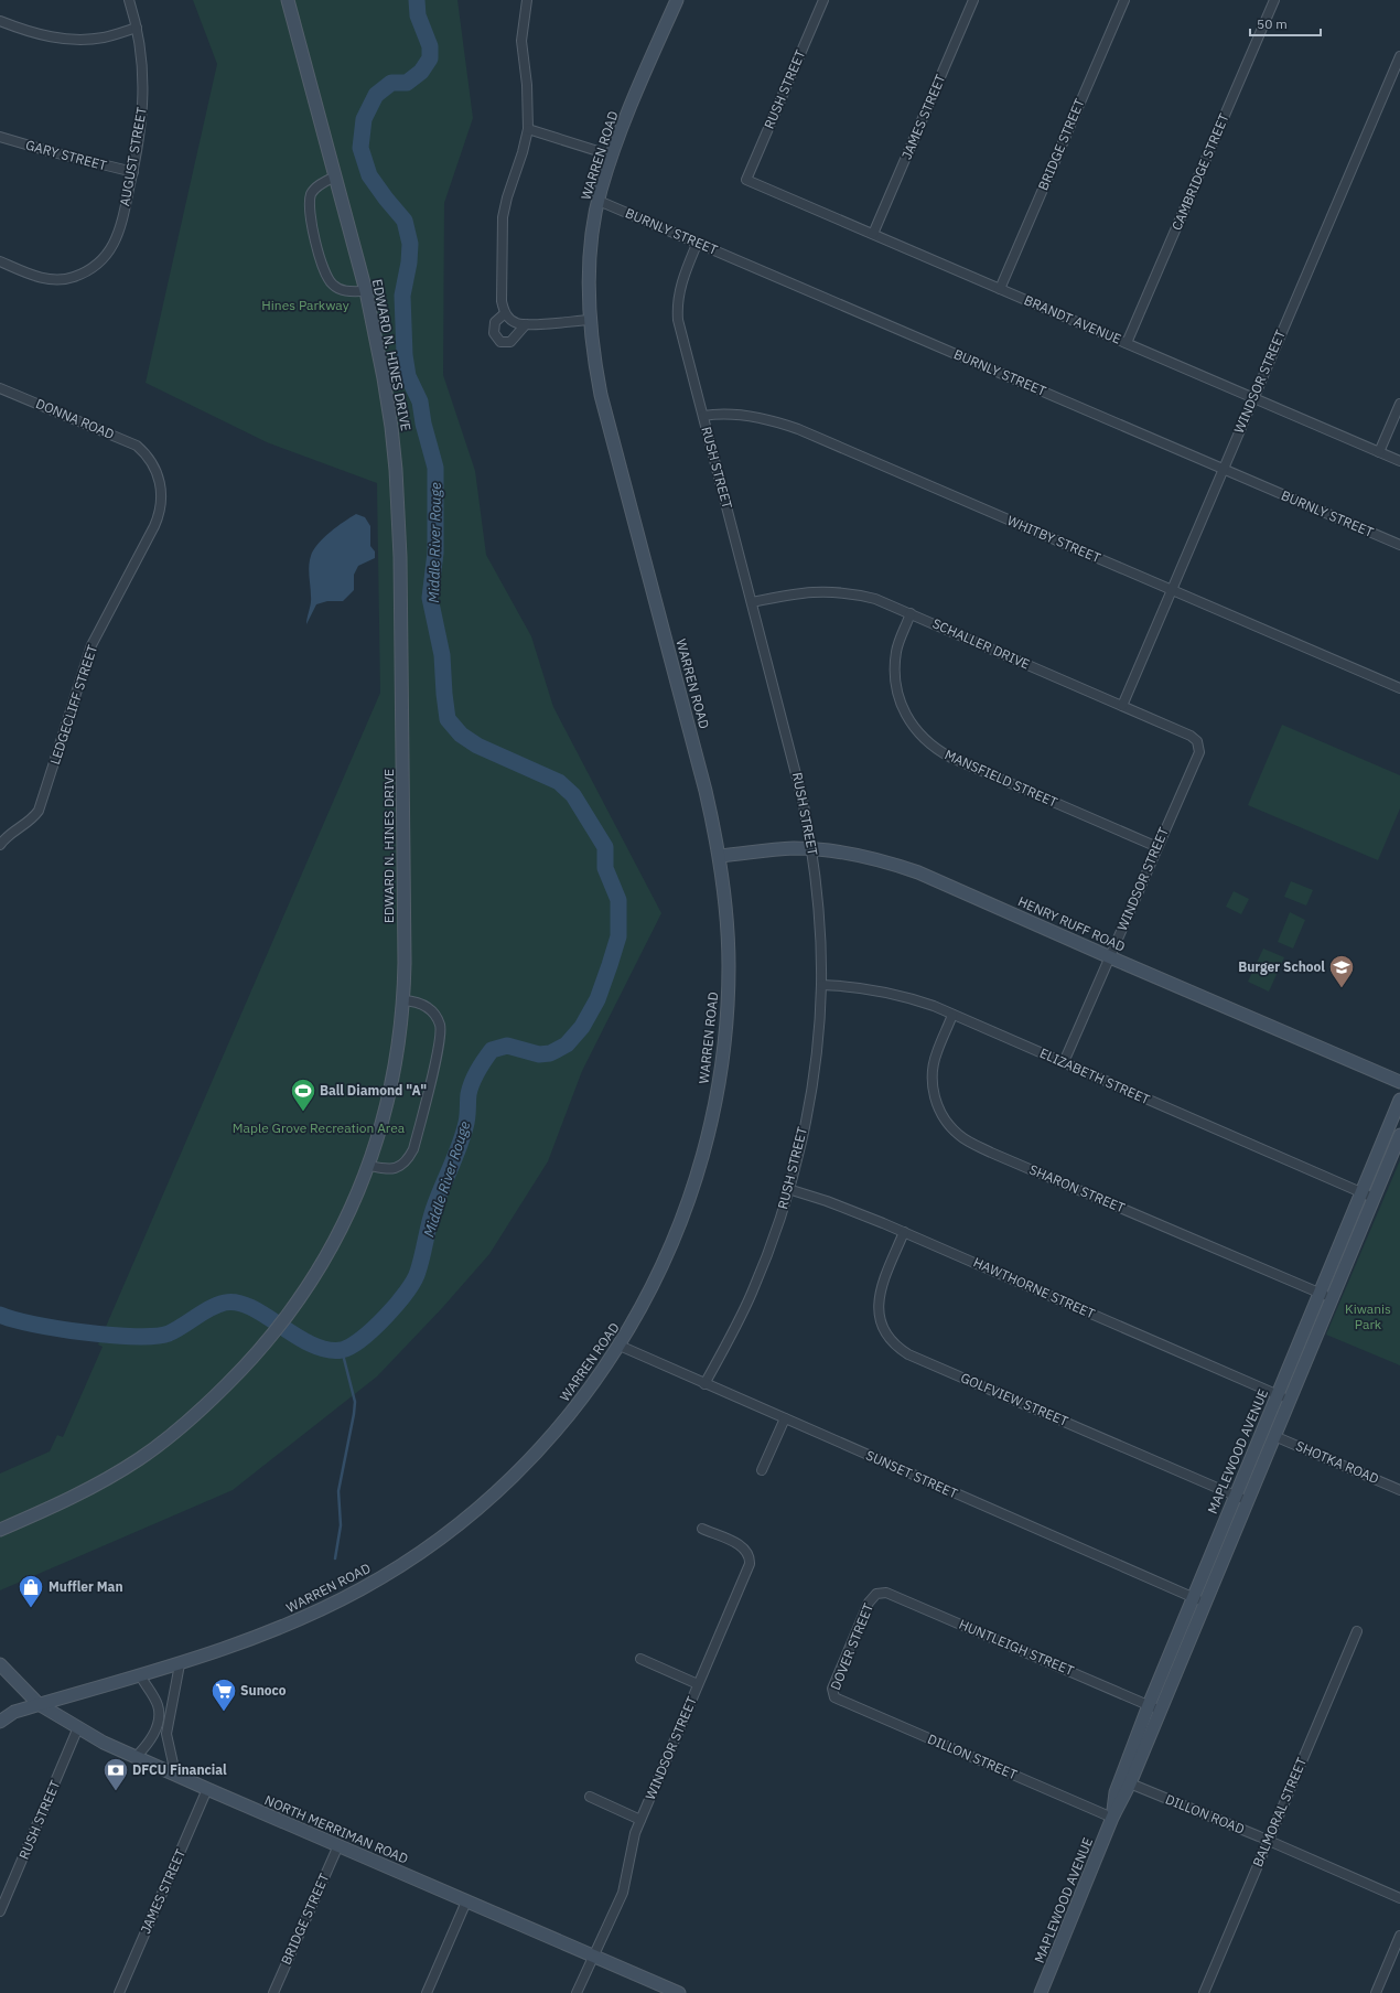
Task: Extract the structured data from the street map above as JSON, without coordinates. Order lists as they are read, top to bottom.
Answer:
{
  "streets": {
    "street": [
      "RUSH STREET",
      "JAMES STREET",
      "BRIDGE STREET",
      "GARY STREET",
      "WARREN ROAD",
      "AUGUST STREET",
      "CAMBRIDGE STREET",
      "BURNLY STREET",
      "BRANDT AVENUE",
      "EDWARD N. HINES DRIVE",
      "WINDSOR STREET",
      "DONNA ROAD",
      "WHITBY STREET",
      "SCHALLER DRIVE",
      "LEDGECLIFF STREET",
      "MANSFIELD STREET",
      "HENRY RUFF ROAD",
      "ELIZABETH STREET",
      "SHARON STREET",
      "HAWTHORNE STREET",
      "GOLFVIEW STREET",
      "MAPLEWOOD AVENUE",
      "SHOTKA ROAD",
      "SUNSET STREET",
      "DOVER STREET",
      "HUNTLEIGH STREET",
      "DILLON STREET",
      "BALMORAL STREET",
      "DILLON ROAD",
      "NORTH MERRIMAN ROAD"
    ]
  },
  "crossings": [
    ["RUSH STREET", "BURNLY STREET"],
    ["RUSH STREET", "BRANDT AVENUE"],
    ["RUSH STREET", "WHITBY STREET"],
    ["RUSH STREET", "SCHALLER DRIVE"],
    ["RUSH STREET", "HENRY RUFF ROAD"],
    ["RUSH STREET", "ELIZABETH STREET"],
    ["RUSH STREET", "HAWTHORNE STREET"],
    ["RUSH STREET", "SUNSET STREET"],
    ["RUSH STREET", "NORTH MERRIMAN ROAD"],
    ["JAMES STREET", "BRANDT AVENUE"],
    ["JAMES STREET", "NORTH MERRIMAN ROAD"],
    ["BRIDGE STREET", "BRANDT AVENUE"],
    ["BRIDGE STREET", "NORTH MERRIMAN ROAD"],
    ["GARY STREET", "AUGUST STREET"],
    ["WARREN ROAD", "BURNLY STREET"],
    ["WARREN ROAD", "HENRY RUFF ROAD"],
    ["WARREN ROAD", "SUNSET STREET"],
    ["WARREN ROAD", "NORTH MERRIMAN ROAD"],
    ["CAMBRIDGE STREET", "BRANDT AVENUE"],
    ["BURNLY STREET", "WINDSOR STREET"],
    ["BRANDT AVENUE", "WINDSOR STREET"],
    ["WINDSOR STREET", "WHITBY STREET"],
    ["WINDSOR STREET", "SCHALLER DRIVE"],
    ["WINDSOR STREET", "MANSFIELD STREET"],
    ["WINDSOR STREET", "HENRY RUFF ROAD"],
    ["WINDSOR STREET", "ELIZABETH STREET"],
    ["WINDSOR STREET", "NORTH MERRIMAN ROAD"],
    ["DONNA ROAD", "LEDGECLIFF STREET"],
    ["SCHALLER DRIVE", "MANSFIELD STREET"],
    ["ELIZABETH STREET", "SHARON STREET"],
    ["ELIZABETH STREET", "MAPLEWOOD AVENUE"],
    ["SHARON STREET", "MAPLEWOOD AVENUE"],
    ["HAWTHORNE STREET", "GOLFVIEW STREET"],
    ["HAWTHORNE STREET", "MAPLEWOOD AVENUE"],
    ["GOLFVIEW STREET", "MAPLEWOOD AVENUE"],
    ["MAPLEWOOD AVENUE", "SHOTKA ROAD"],
    ["MAPLEWOOD AVENUE", "SUNSET STREET"],
    ["MAPLEWOOD AVENUE", "HUNTLEIGH STREET"],
    ["MAPLEWOOD AVENUE", "DILLON STREET"],
    ["MAPLEWOOD AVENUE", "DILLON ROAD"],
    ["DOVER STREET", "HUNTLEIGH STREET"],
    ["DOVER STREET", "DILLON STREET"],
    ["BALMORAL STREET", "DILLON ROAD"]
  ],
  "water": ["Middle River Rouge"],
  "parks": ["Hines Parkway", "Maple Grove Recreation Area", "Kiwanis Park"],
  "places": {
    "school or university": ["Burger School"],
    "sports": ["Ball Diamond \"A\""],
    "shop": ["Muffler Man"],
    "supermarket": ["Sunoco"],
    "bank": ["DFCU Financial"]
  },
  "scale_bar": "50 m"
}
